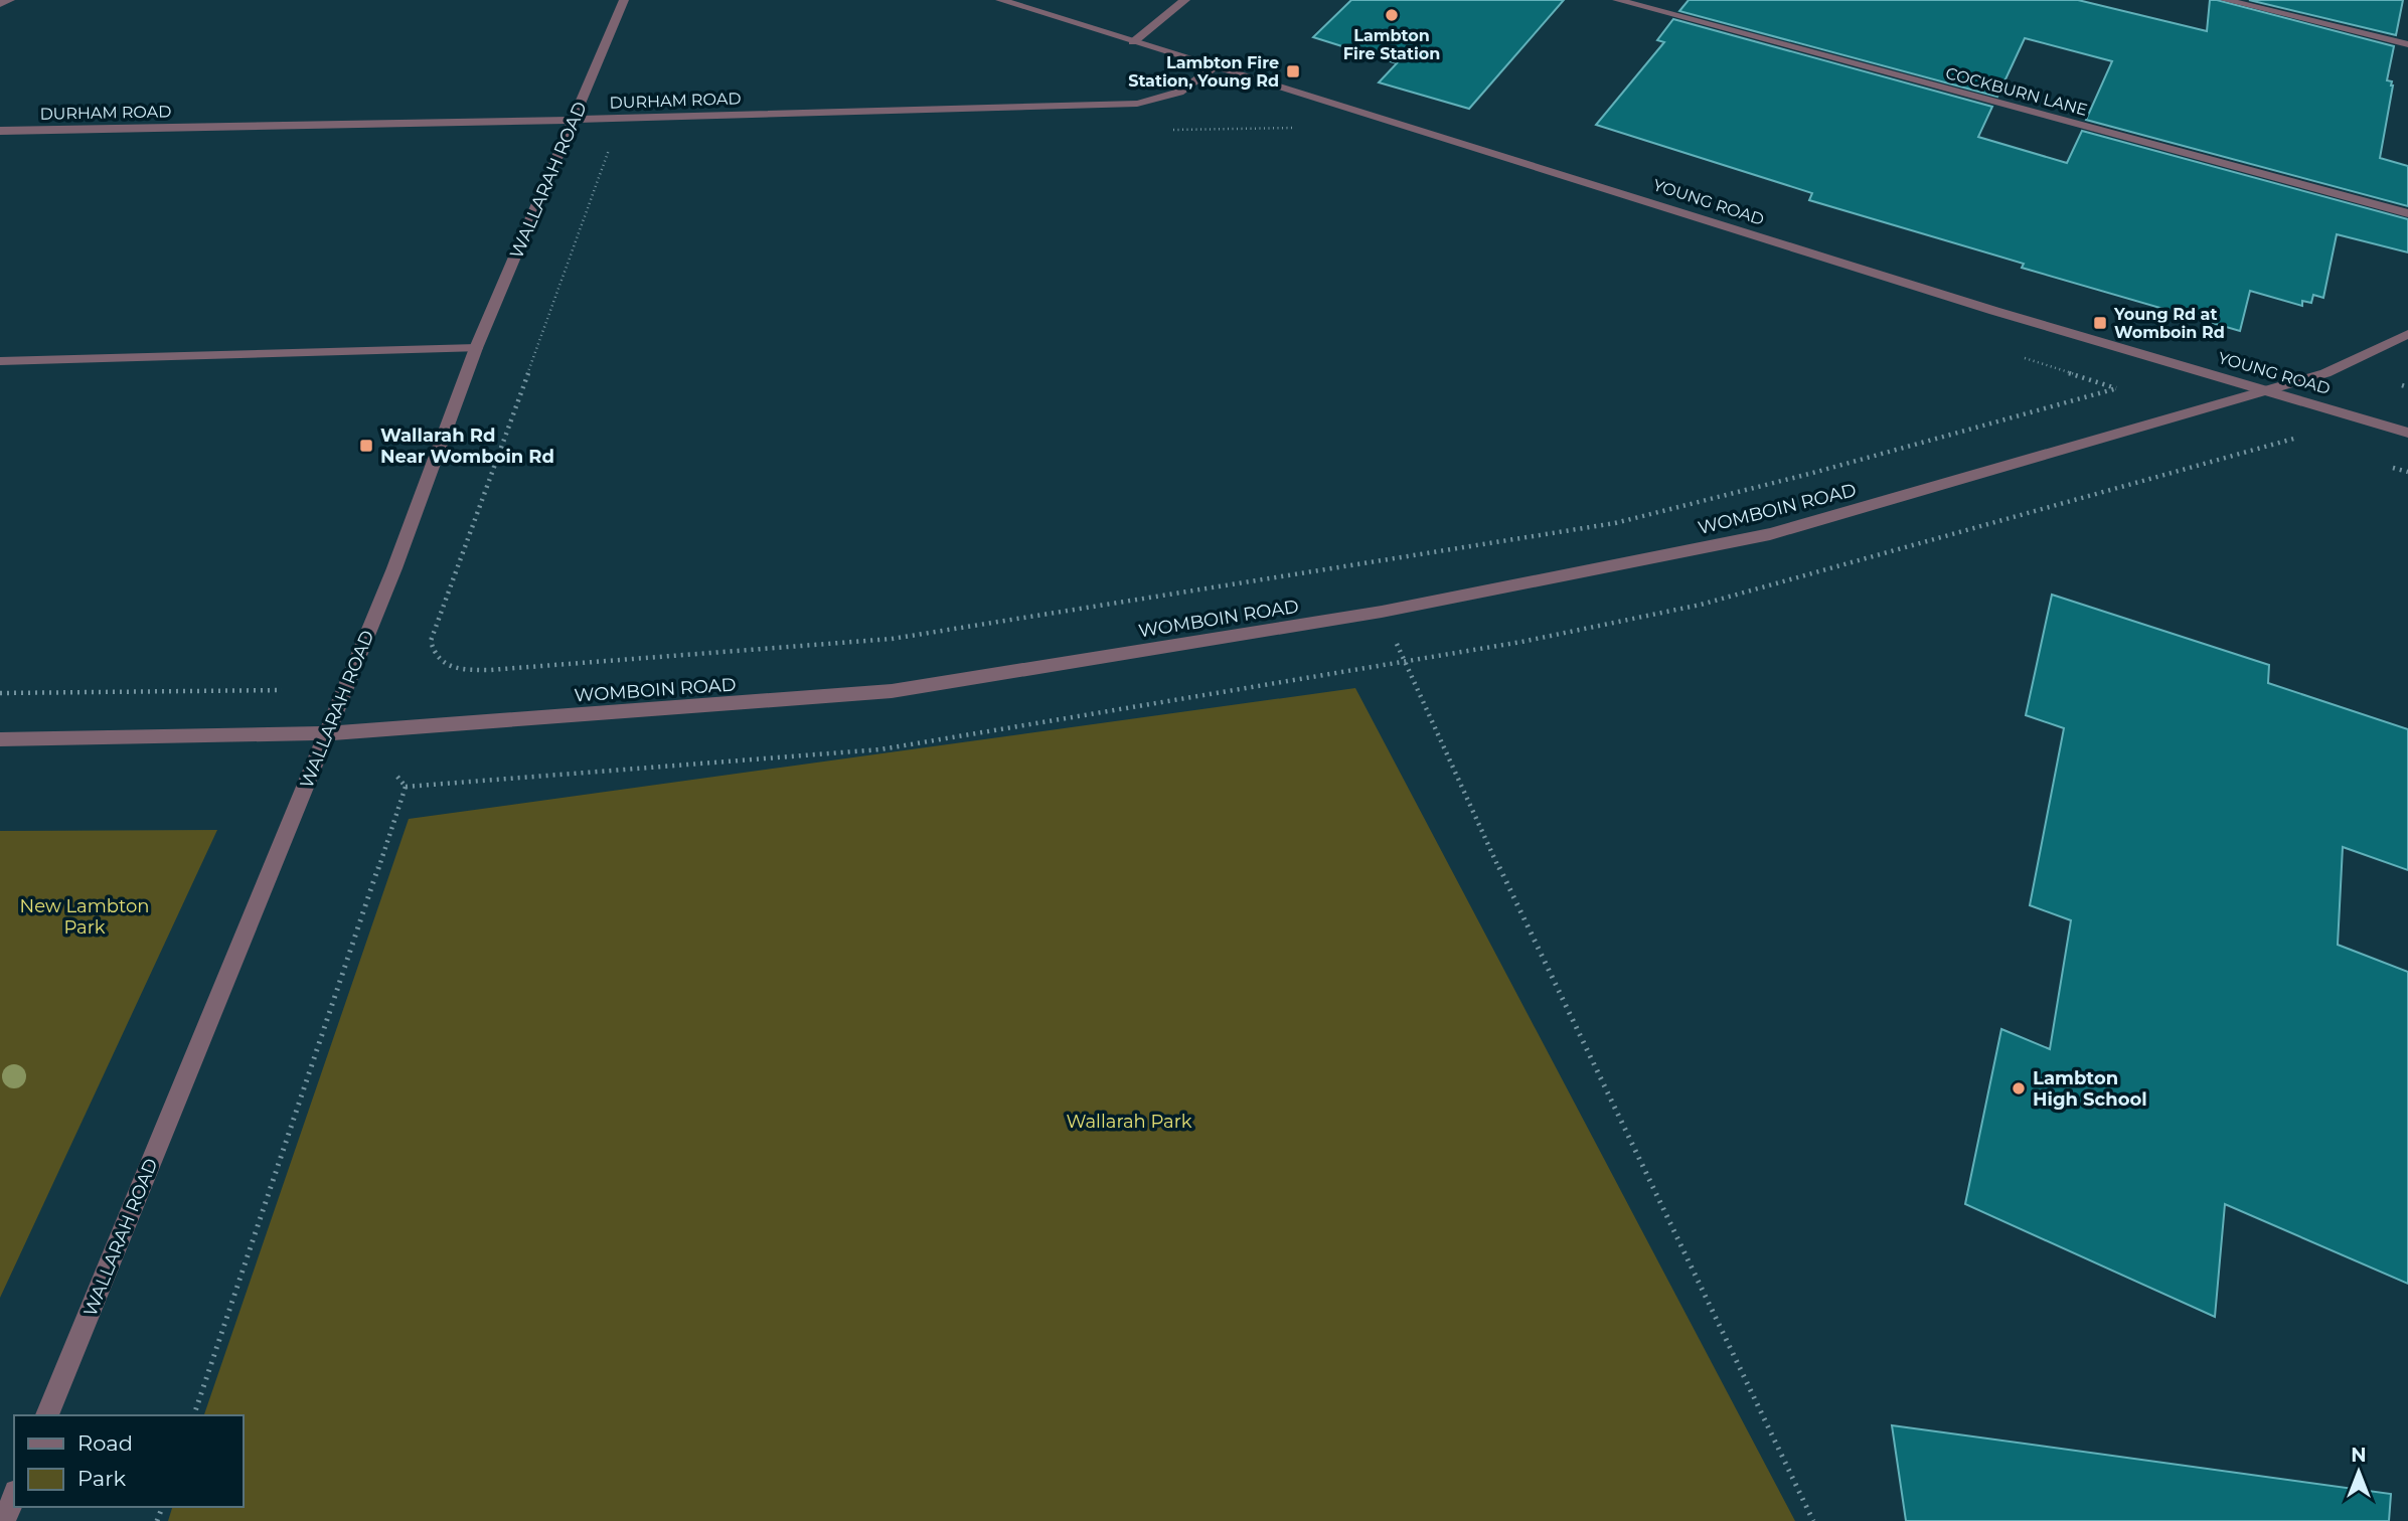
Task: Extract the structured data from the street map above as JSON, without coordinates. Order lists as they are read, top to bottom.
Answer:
{
  "streets": {
    "street": [
      "COCKBURN LANE",
      "DURHAM ROAD",
      "WALLARAH ROAD",
      "YOUNG ROAD",
      "WOMBOIN ROAD"
    ]
  },
  "crossings": [
    ["DURHAM ROAD", "WALLARAH ROAD"],
    ["DURHAM ROAD", "YOUNG ROAD"],
    ["WALLARAH ROAD", "WOMBOIN ROAD"],
    ["YOUNG ROAD", "WOMBOIN ROAD"]
  ],
  "parks": ["New Lambton Park", "Wallarah Park"],
  "places": {
    "other": ["Lambton Fire Station", "Lambton High School"],
    "transit": ["Lambton Fire Station, Young Rd", "Young Rd at Womboin Rd", "Wallarah Rd Near Womboin Rd"]
  },
  "legend": ["Road", "Park"],
  "north": "top"
}
